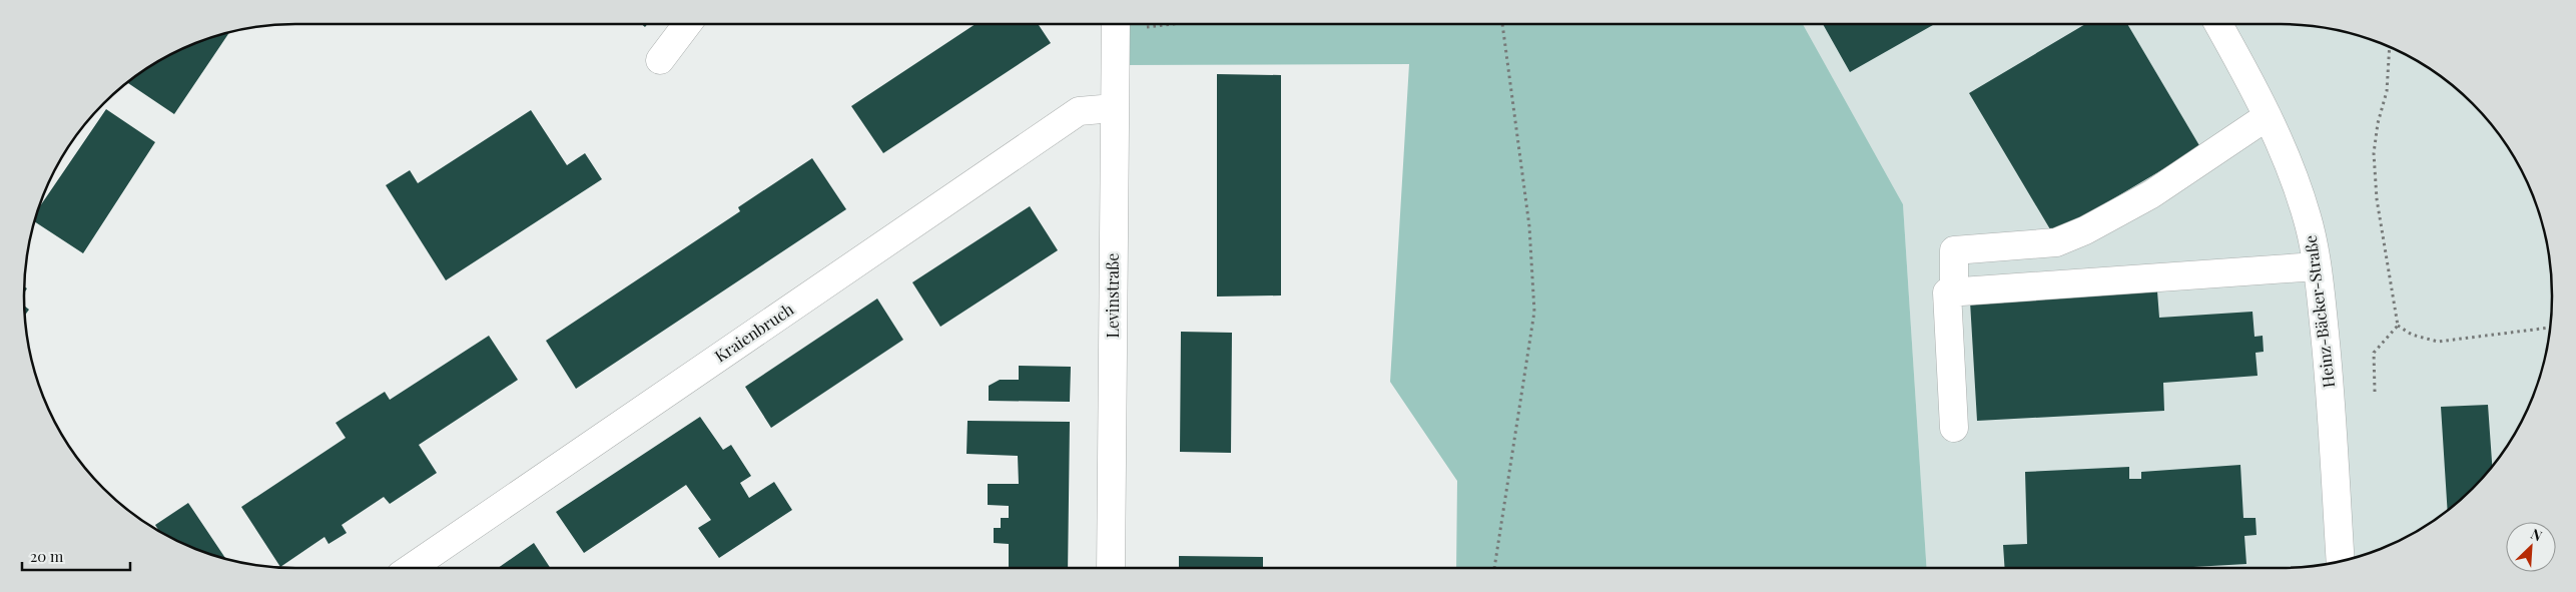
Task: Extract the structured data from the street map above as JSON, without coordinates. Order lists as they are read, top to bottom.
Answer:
{
  "streets": {
    "street": ["Levinstraße", "Heinz-Bäcker-Straße", "Kraienbruch"]
  },
  "crossings": [
    ["Levinstraße", "Kraienbruch"]
  ],
  "scale_bar": "20 m",
  "north": "top right"
}
